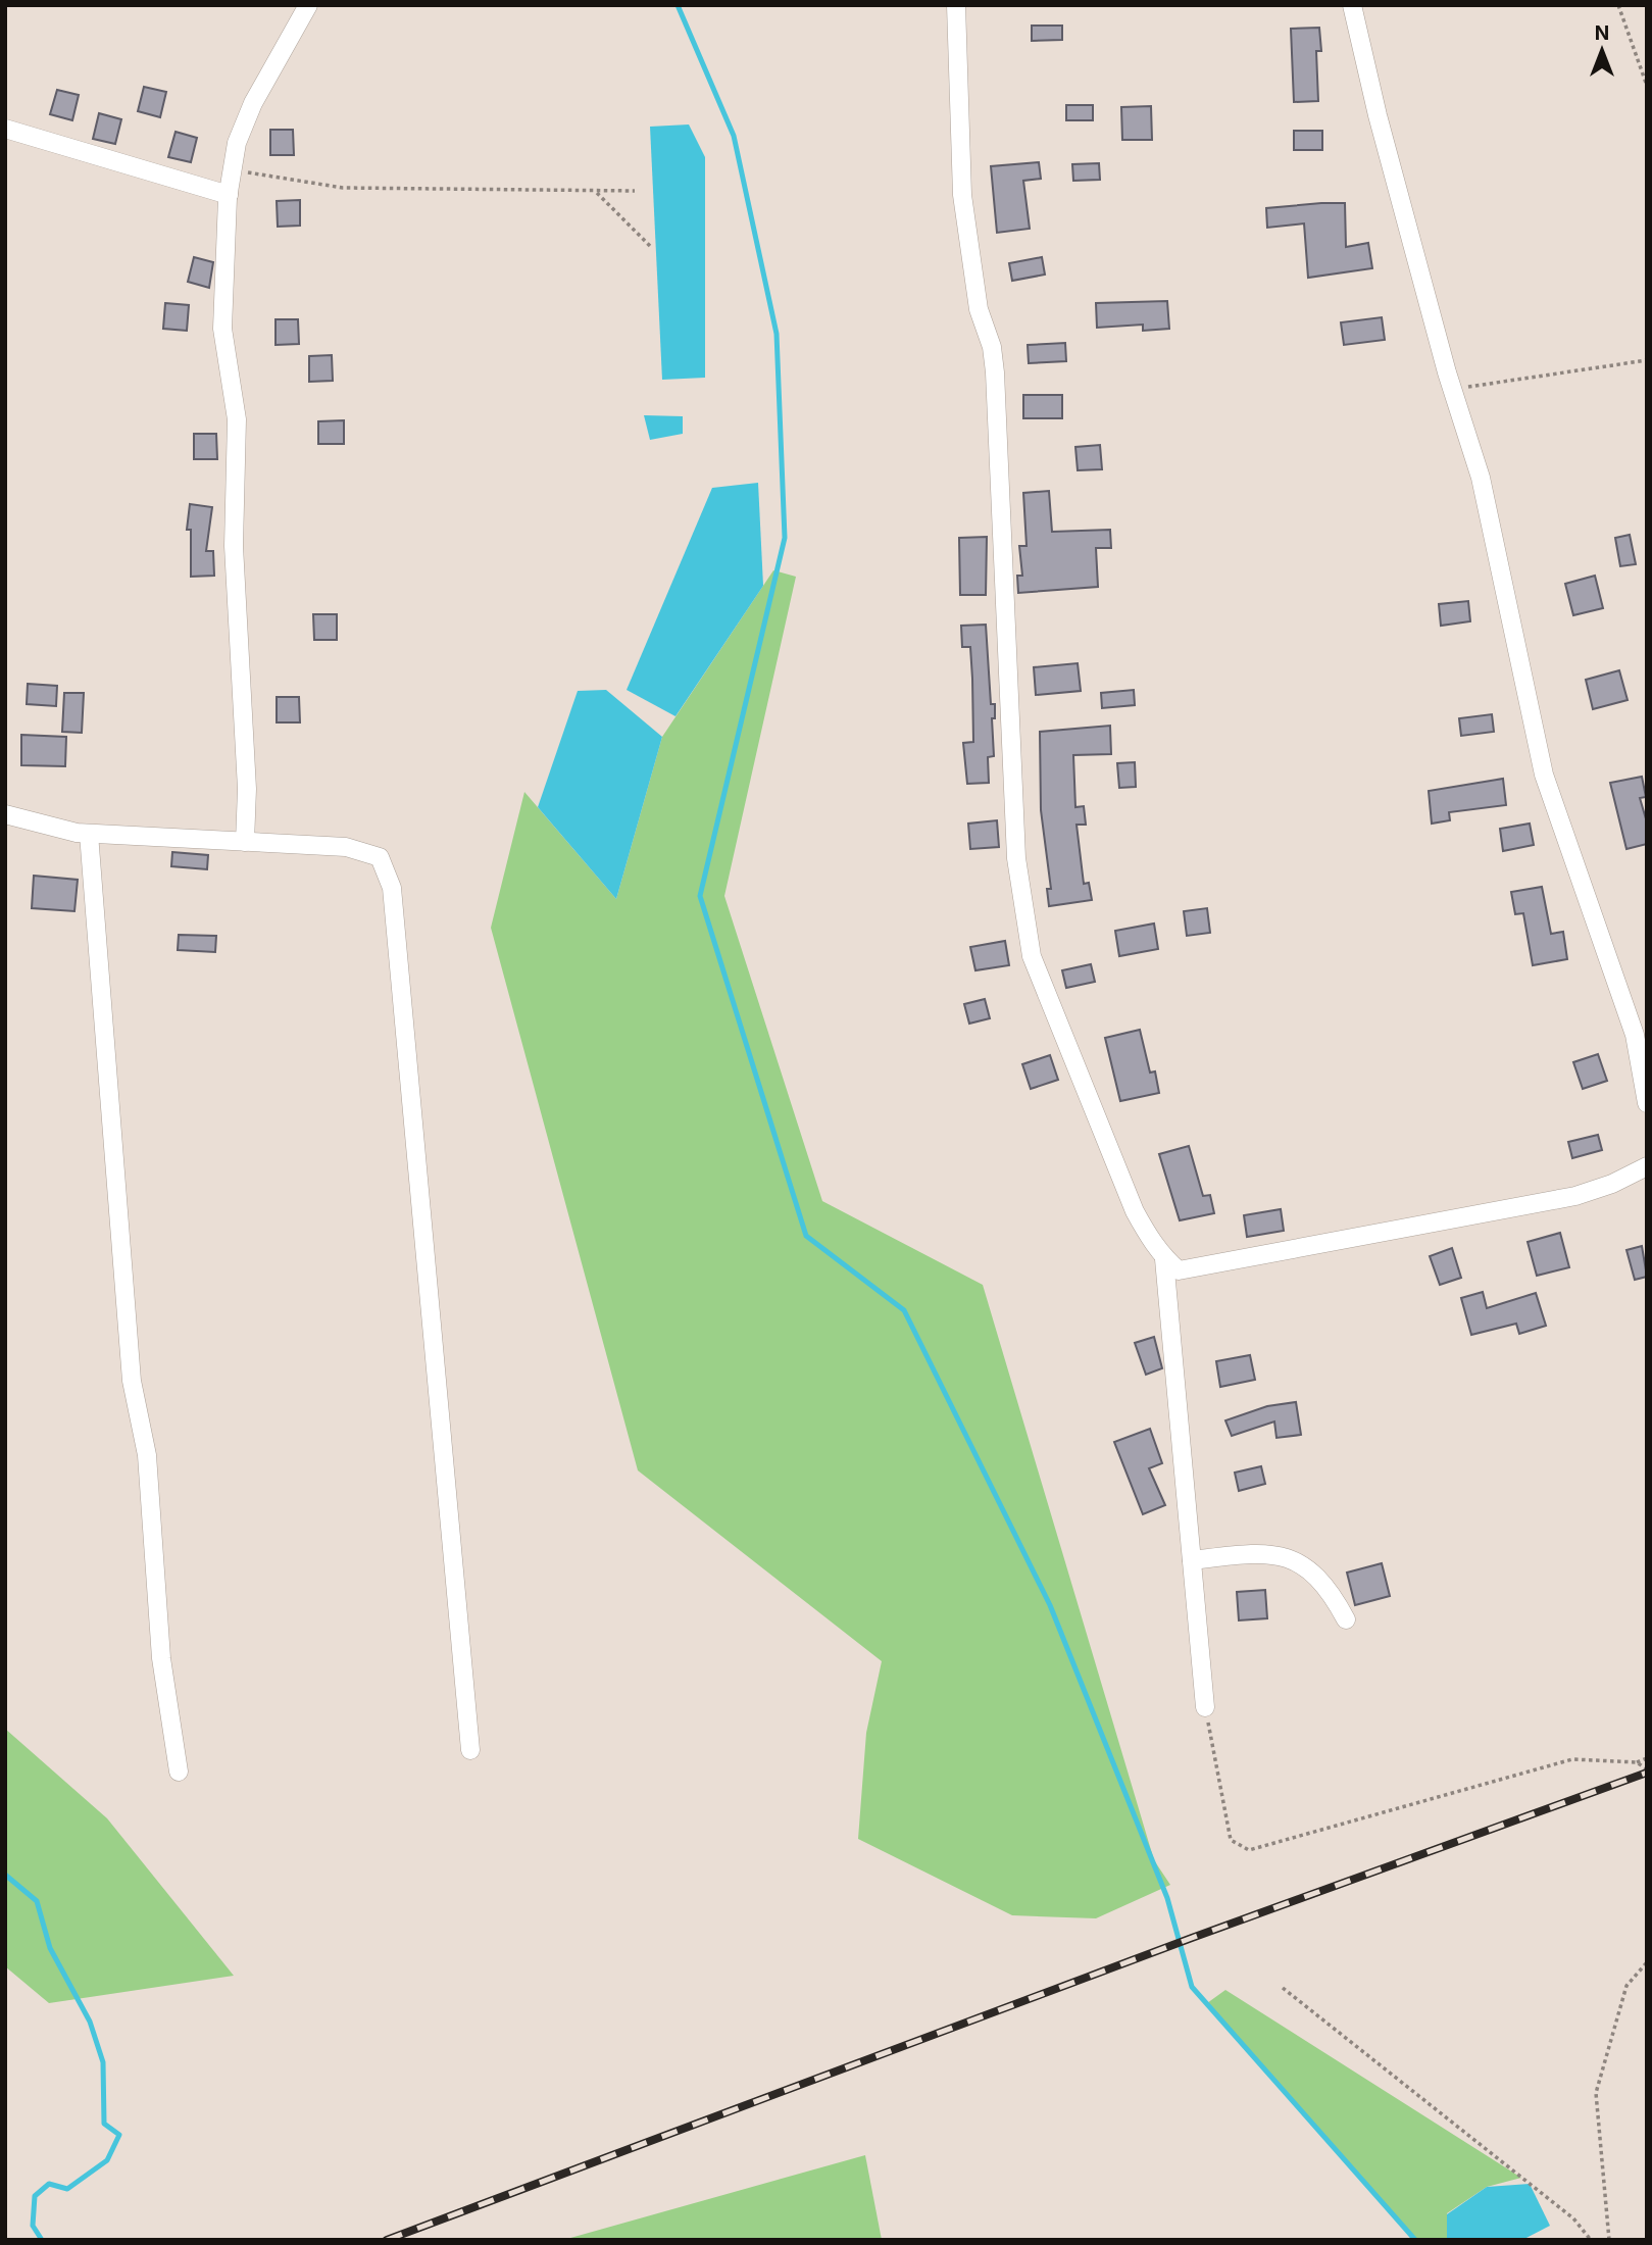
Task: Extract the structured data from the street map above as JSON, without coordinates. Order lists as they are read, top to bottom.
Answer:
{
  "north": "top"
}
